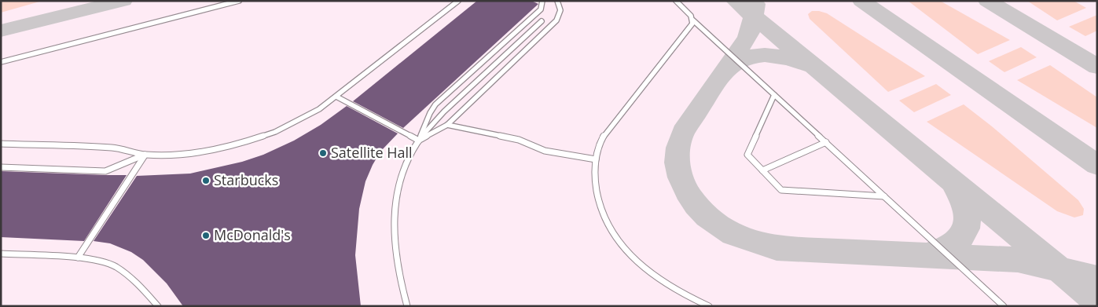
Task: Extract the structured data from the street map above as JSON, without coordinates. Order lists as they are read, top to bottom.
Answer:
{
  "places": ["Satellite Hall", "Starbucks", "McDonald's"]
}
